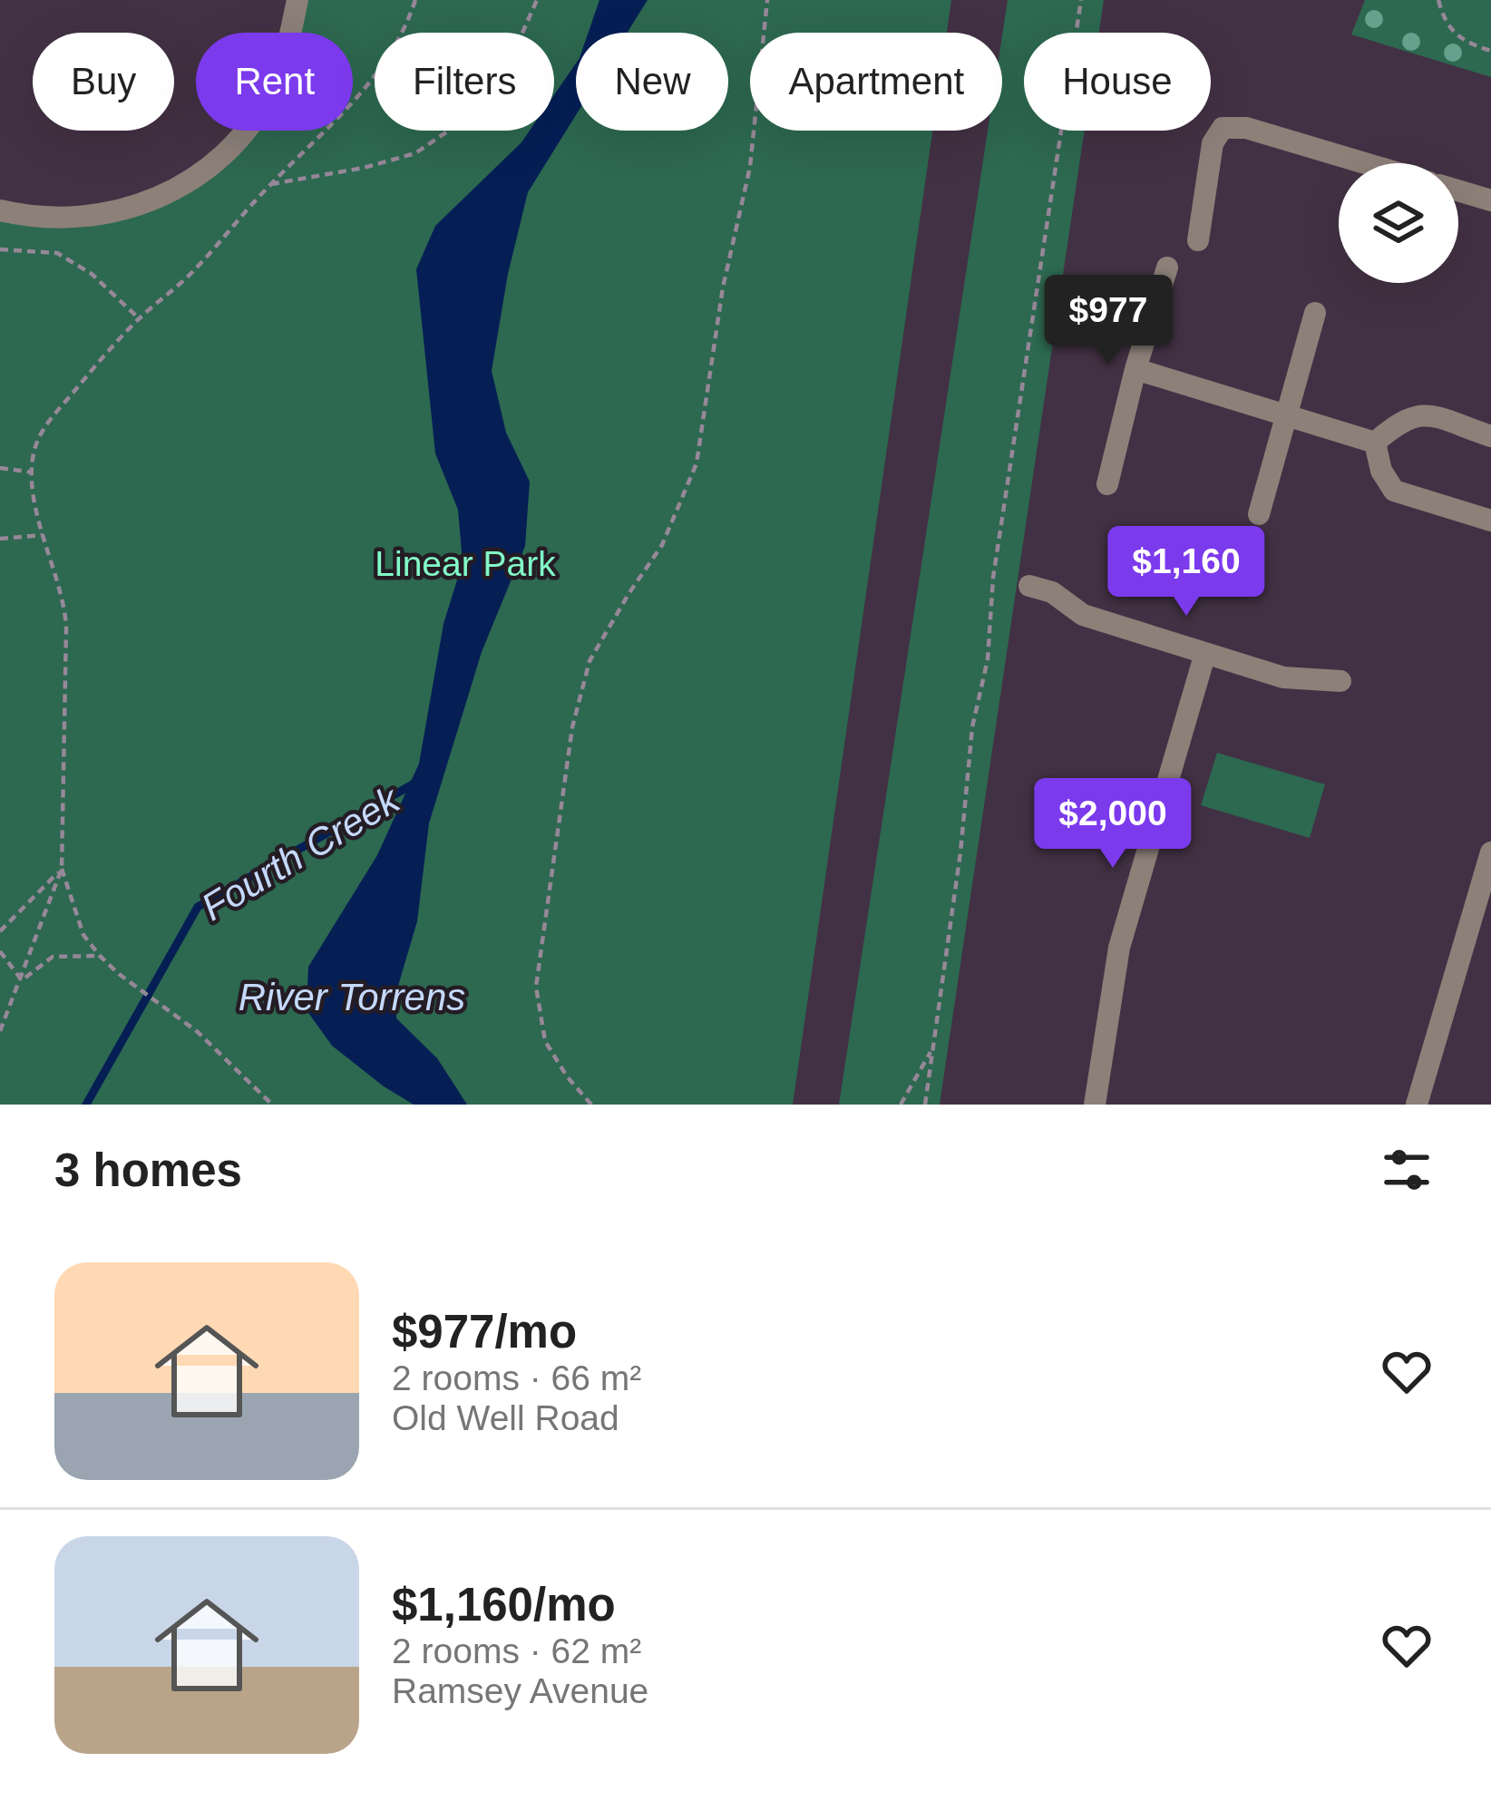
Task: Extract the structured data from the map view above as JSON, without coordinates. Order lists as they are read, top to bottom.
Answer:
{
  "water": ["Fourth Creek", "River Torrens"],
  "parks": ["Linear Park"],
  "page": {
    "chip": [
      "Buy",
      "Rent",
      "Filters",
      "New",
      "Apartment",
      "House"
    ],
    "price": ["$977", "$1,160", "$2,000"],
    "heading": "3 homes",
    "list": [
      {
        "name": "$977/mo",
        "note": "2 rooms · 66 m² · Old Well Road"
      },
      {
        "name": "$1,160/mo",
        "note": "2 rooms · 62 m² · Ramsey Avenue"
      }
    ]
  }
}
